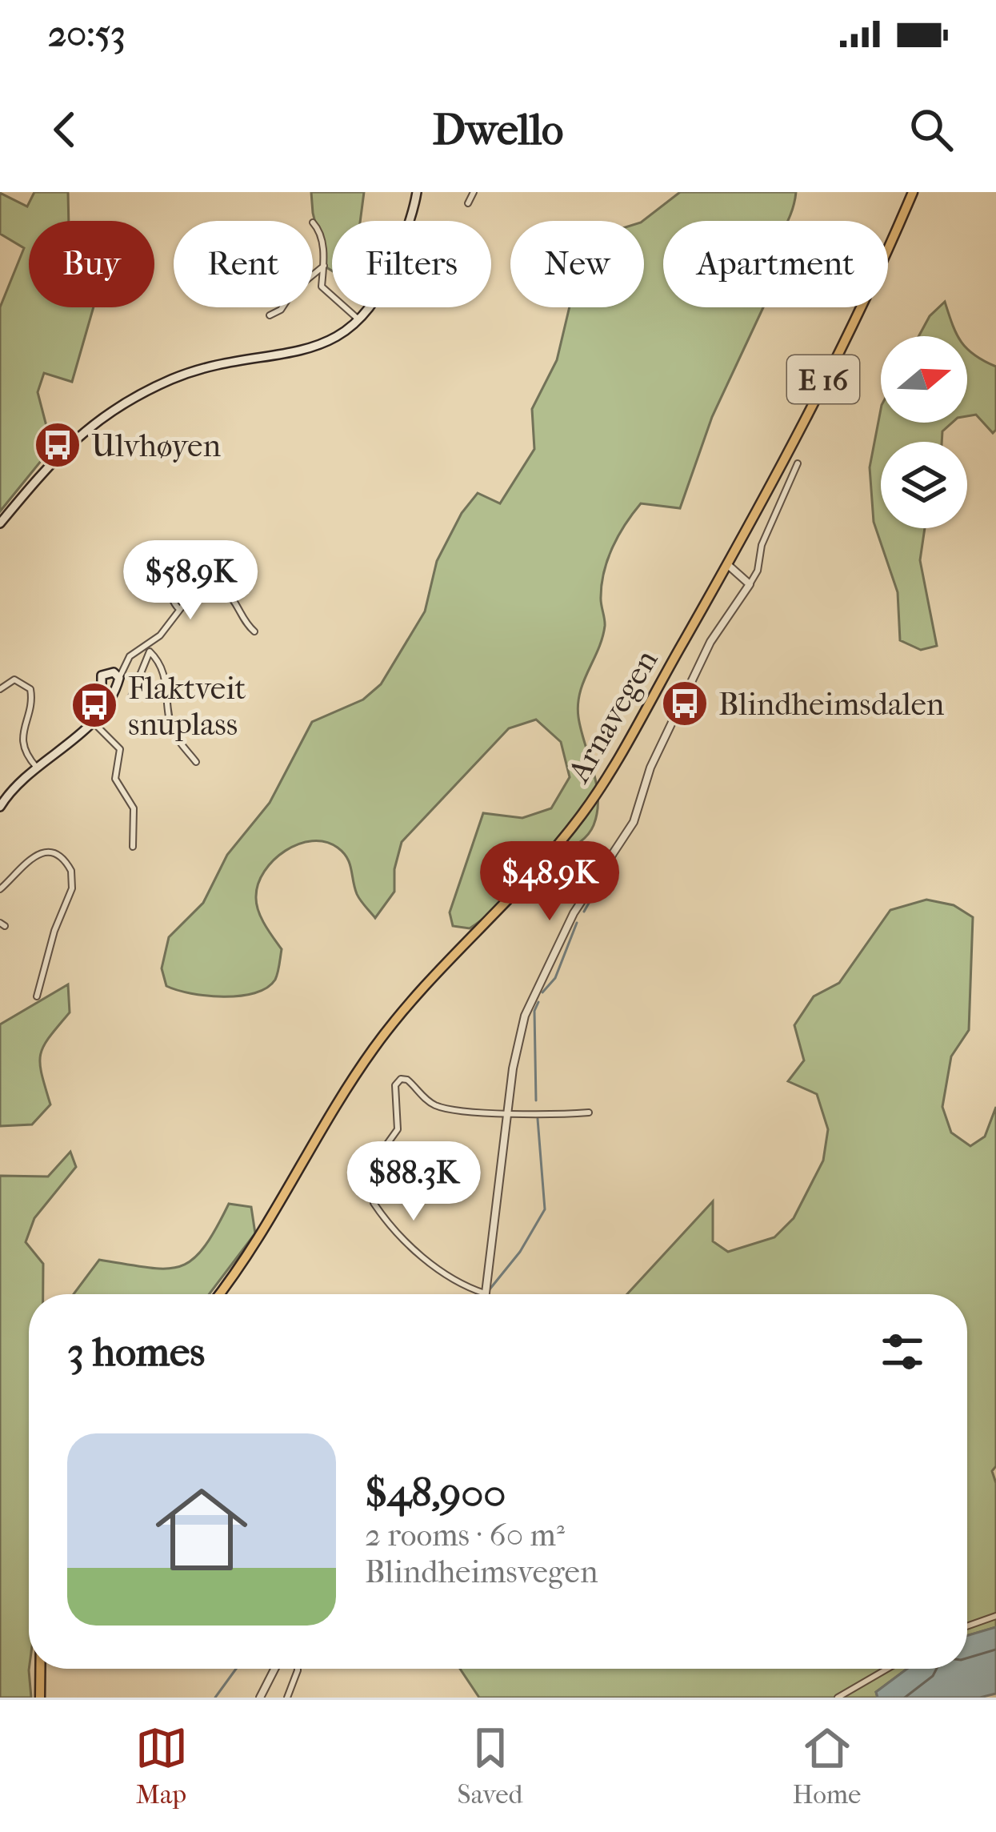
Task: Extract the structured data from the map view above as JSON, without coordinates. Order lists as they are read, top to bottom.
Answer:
{
  "streets": {
    "highway": ["E 16", "Arnavegen"]
  },
  "places": {
    "bus stop": ["Ulvhøyen", "Blindheimsdalen", "Flaktveit snuplass"]
  },
  "north": "right",
  "page": {
    "status": "20:53",
    "header": "Dwello",
    "chip": [
      "Buy",
      "Rent",
      "Filters",
      "New",
      "Apartment"
    ],
    "price": ["$58.9K", "$48.9K", "$88.3K"],
    "heading": "3 homes",
    "list": [
      {
        "name": "$48,900",
        "note": "2 rooms · 60 m² · Blindheimsvegen"
      }
    ],
    "tabs": ["Map", "Saved", "Home"]
  }
}
